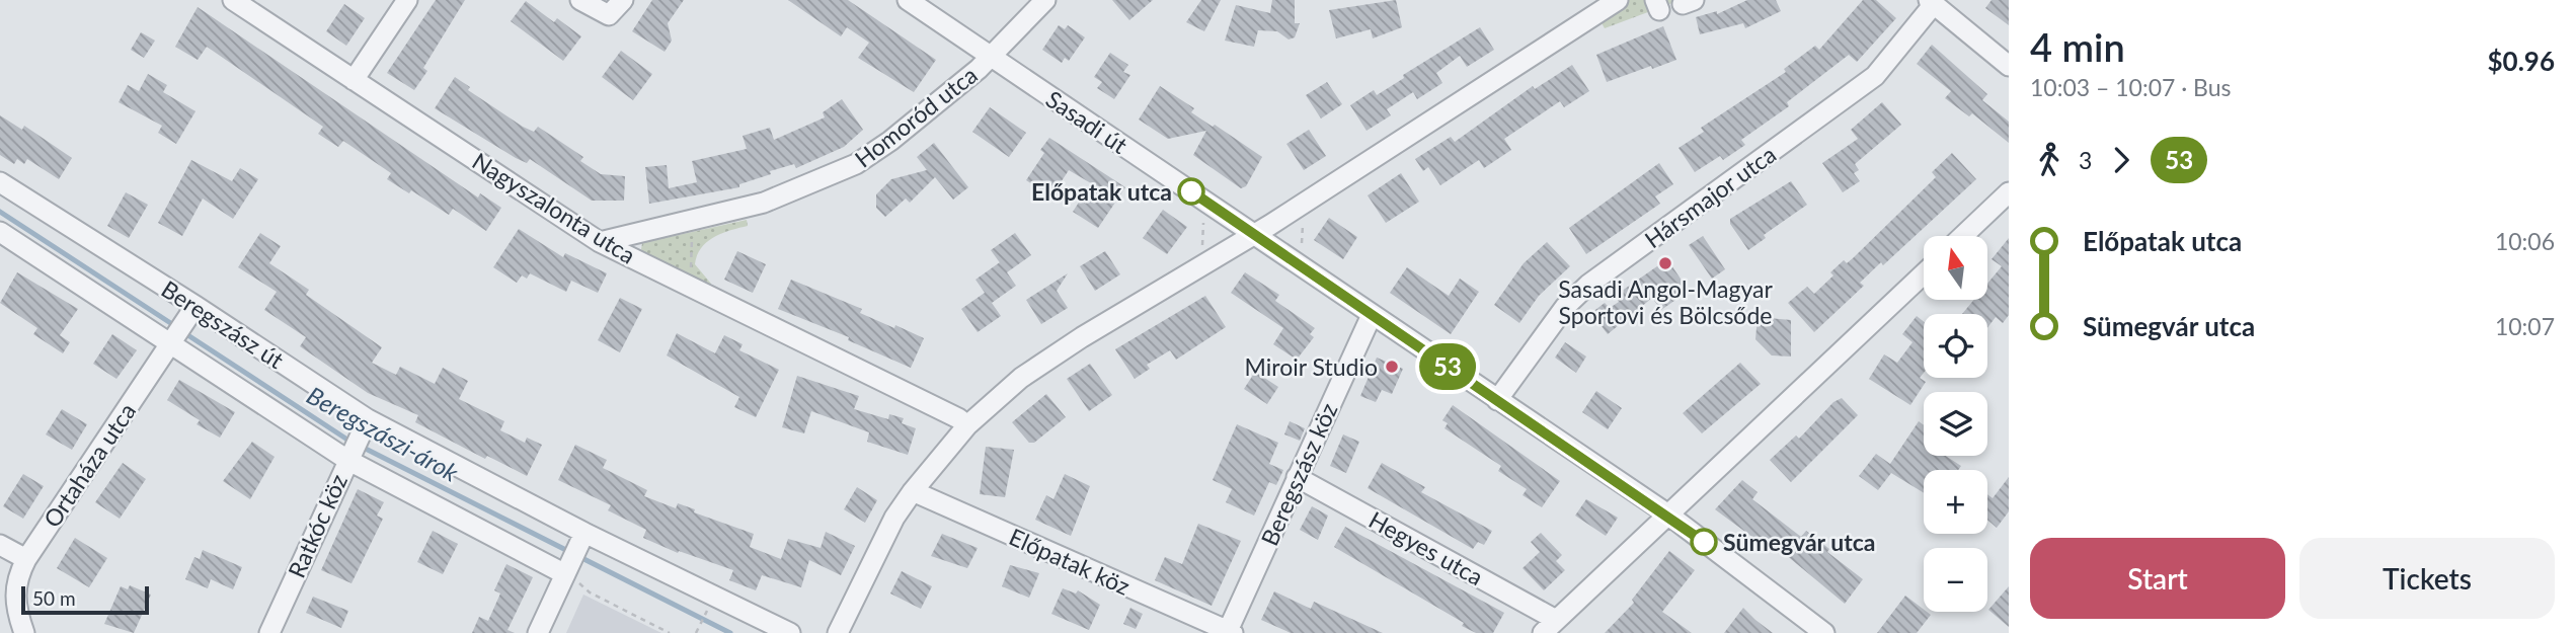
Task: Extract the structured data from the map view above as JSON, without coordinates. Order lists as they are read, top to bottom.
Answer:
{
  "streets": {
    "street": [
      "Homoród utca",
      "Sasadi út",
      "Hársmajor utca",
      "Nagyszalonta utca",
      "Beregszász út",
      "Ortaháza utca",
      "Beregszász köz",
      "Ratkóc köz",
      "Hegyes utca",
      "Előpatak köz"
    ]
  },
  "crossings": [
    ["Homoród utca", "Sasadi út"],
    ["Homoród utca", "Nagyszalonta utca"],
    ["Sasadi út", "Hársmajor utca"],
    ["Sasadi út", "Beregszász köz"],
    ["Beregszász út", "Ortaháza utca"],
    ["Beregszász út", "Ratkóc köz"],
    ["Beregszász köz", "Hegyes utca"],
    ["Beregszász köz", "Előpatak köz"]
  ],
  "water": ["Beregszászi-árok"],
  "places": [
    "Előpatak utca",
    "Sasadi Angol-Magyar Sportovi és Bölcsőde",
    "Miroir Studio",
    "Sümegvár utca"
  ],
  "lines": ["bus line 53"],
  "scale_bar": "50 m",
  "north": "top",
  "page": {
    "on_map": "53",
    "heading": ["4 min", "10:03 – 10:07 · Bus", "$0.96"],
    "legs": ["3", "53"],
    "list": [
      {
        "name": "Előpatak utca",
        "value": "10:06"
      },
      {
        "name": "Sümegvár utca",
        "value": "10:07"
      }
    ],
    "map_buttons": ["+", "−"],
    "buttons": ["Start", "Tickets"],
    "scale": "50 m"
  }
}
